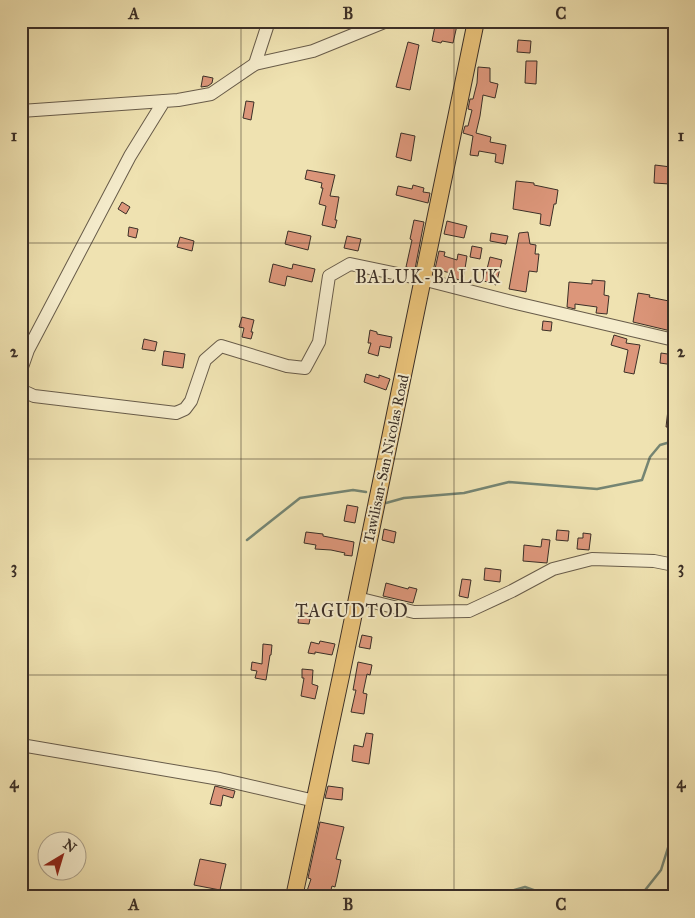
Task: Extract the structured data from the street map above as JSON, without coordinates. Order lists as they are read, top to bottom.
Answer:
{
  "streets": {
    "main road": ["Tawilisan-San Nicolas Road"]
  },
  "districts": ["BALUK-BALUK", "TAGUDTOD"],
  "north": "top right",
  "grid": {
    "columns": ["A", "B", "C"],
    "rows": [
      "1",
      "2",
      "3",
      "4"
    ]
  }
}
